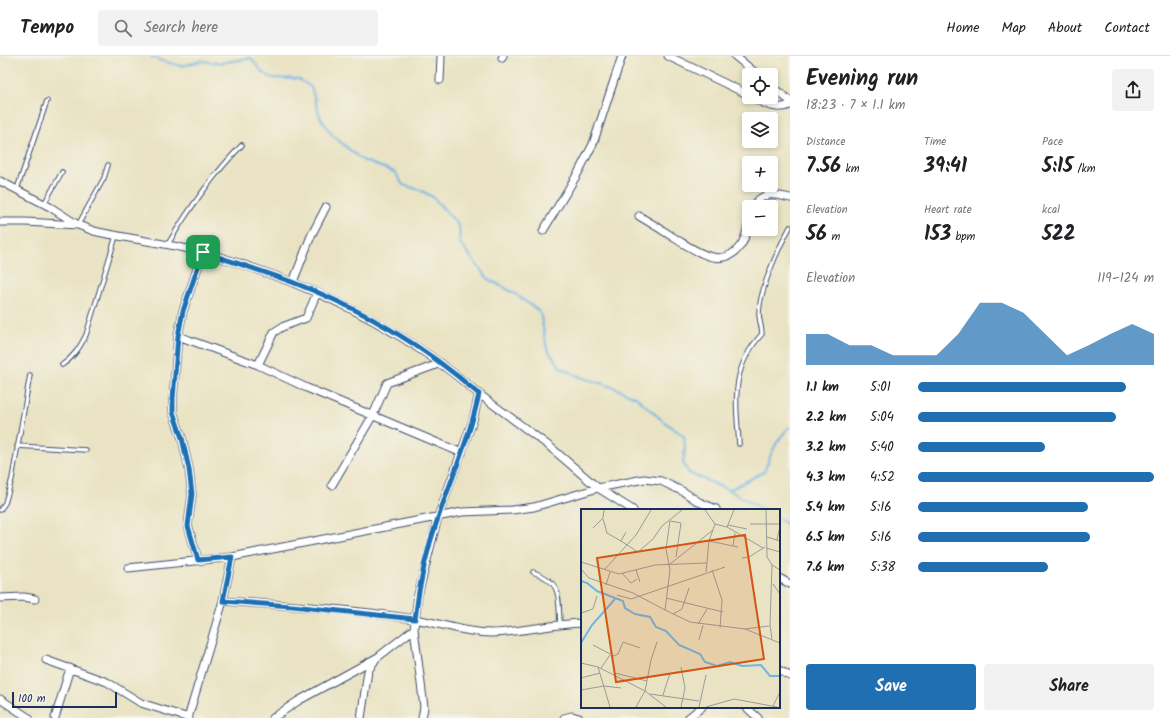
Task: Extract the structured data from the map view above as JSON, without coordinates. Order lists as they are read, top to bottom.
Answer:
{
  "scale_bar": "100 m",
  "page": {
    "header": "Tempo",
    "search": "Search here",
    "nav": [
      "Home",
      "Map",
      "About",
      "Contact"
    ],
    "heading": ["Evening run", "18:23 · 7 × 1.1 km"],
    "map_buttons": ["+", "−"],
    "stats": [
      ["Distance", "7.56 km"],
      ["Time", "39:41"],
      ["Pace", "5:15 /km"],
      ["Elevation", "56 m"],
      ["Heart rate", "153 bpm"],
      ["kcal", "522"]
    ],
    "chart": ["Elevation", "119–124 m"],
    "list": [
      {
        "name": "1.1 km",
        "note": "5:01"
      },
      {
        "name": "2.2 km",
        "note": "5:04"
      },
      {
        "name": "3.2 km",
        "note": "5:40"
      },
      {
        "name": "4.3 km",
        "note": "4:52"
      },
      {
        "name": "5.4 km",
        "note": "5:16"
      },
      {
        "name": "6.5 km",
        "note": "5:16"
      },
      {
        "name": "7.6 km",
        "note": "5:38"
      }
    ],
    "buttons": ["Save", "Share"],
    "scale": "100 m"
  }
}
